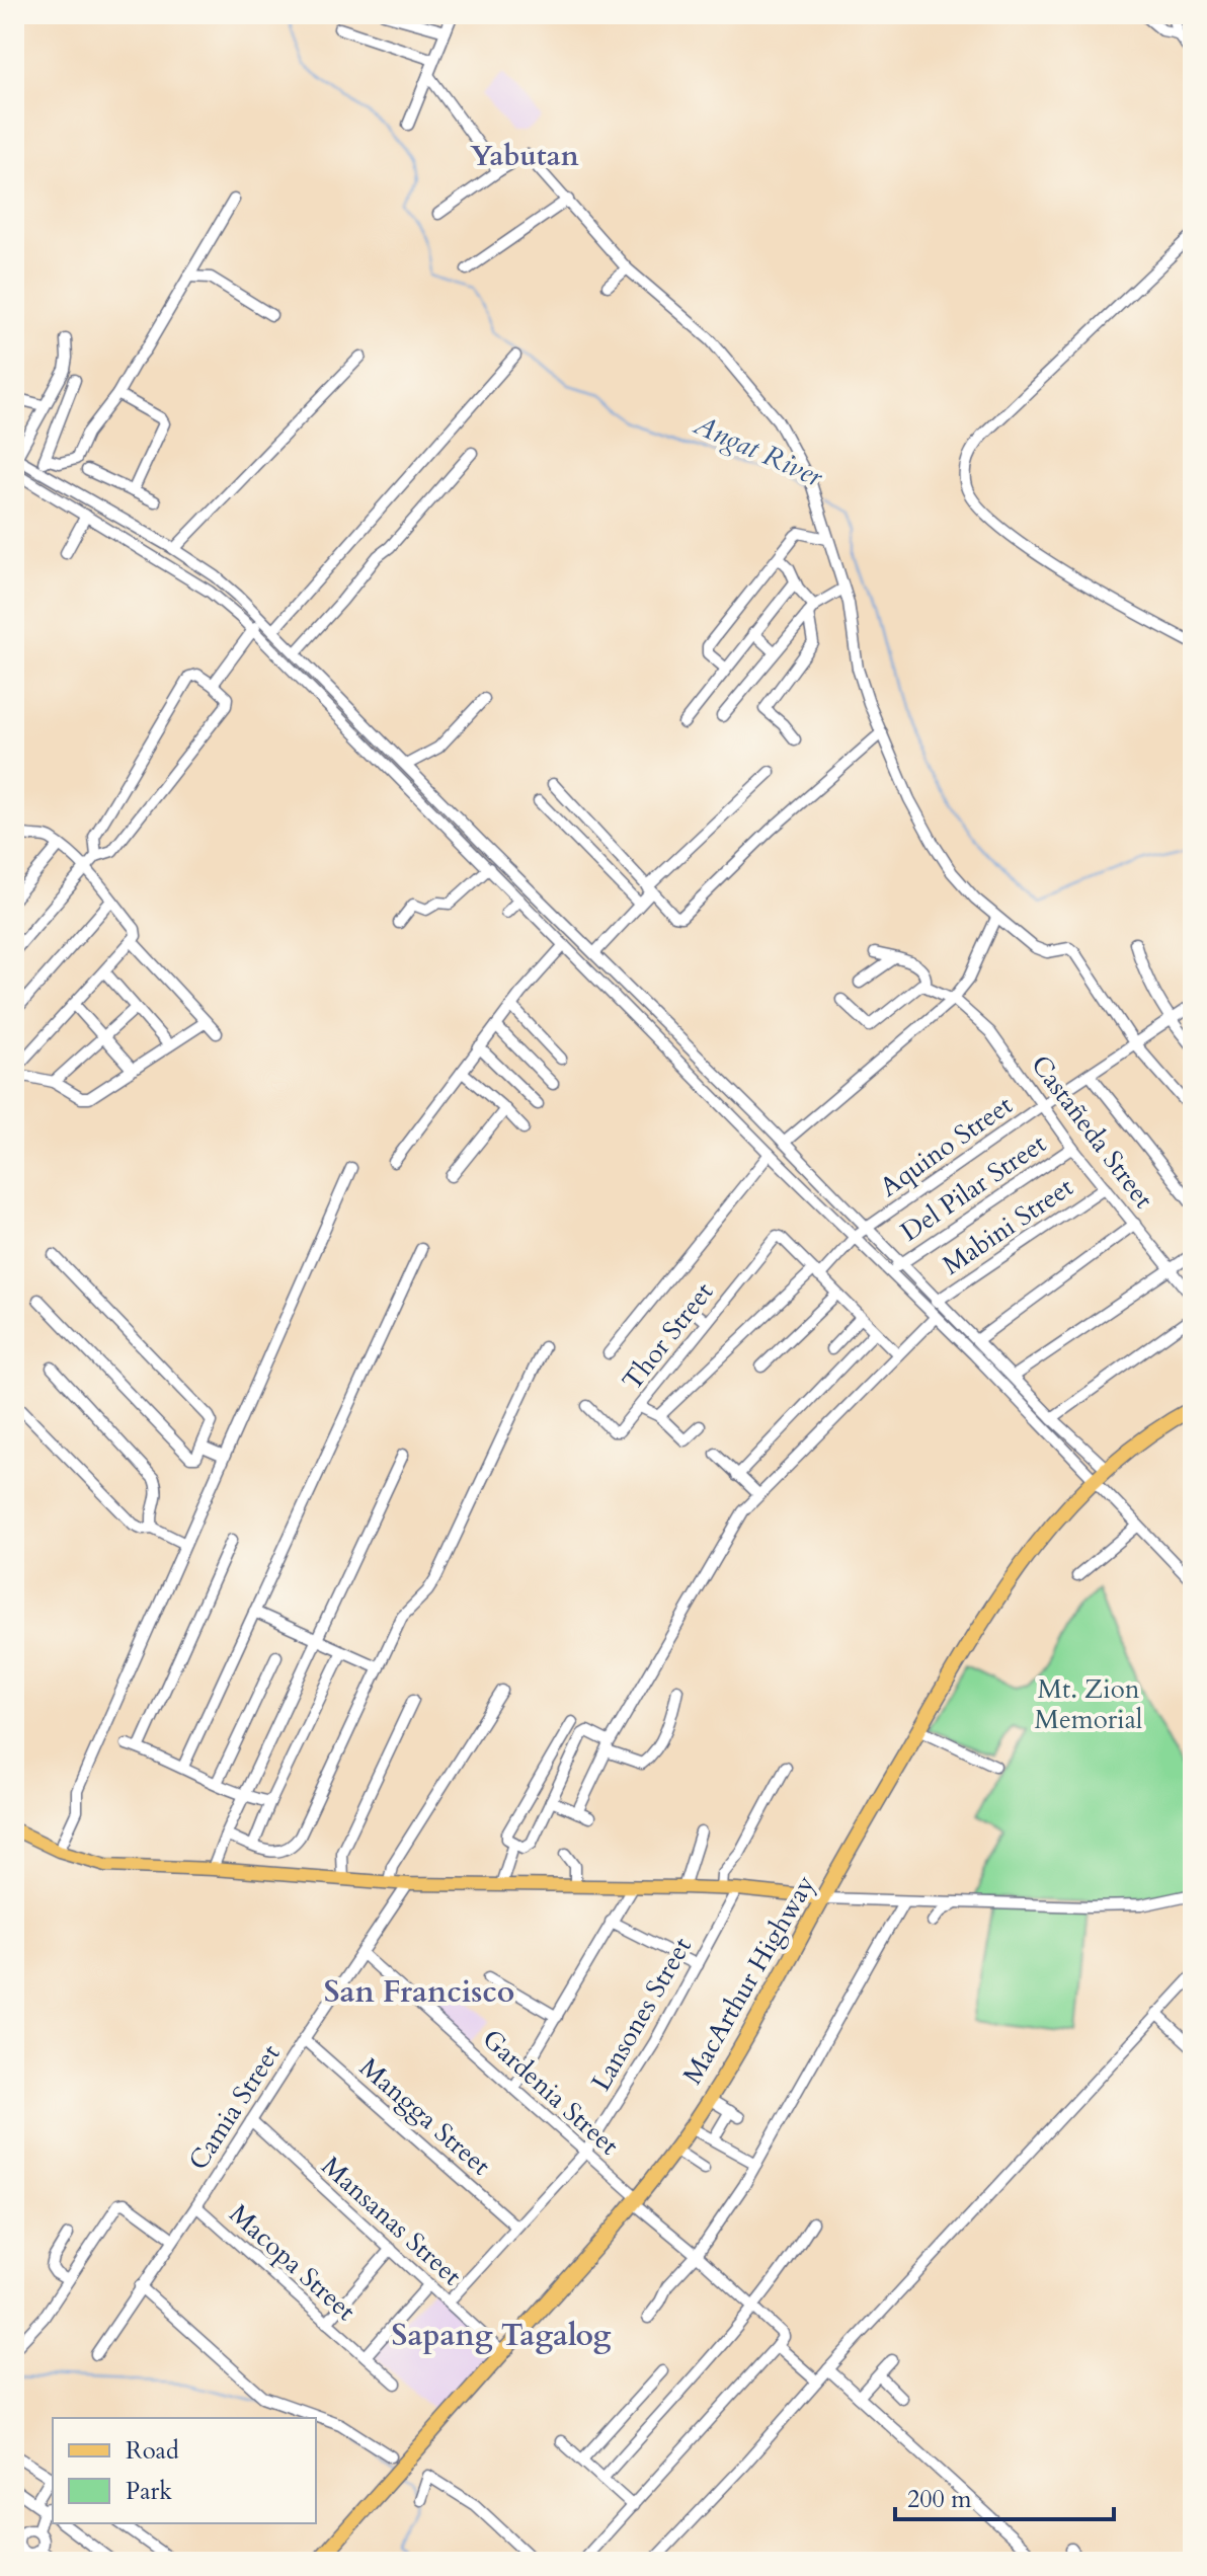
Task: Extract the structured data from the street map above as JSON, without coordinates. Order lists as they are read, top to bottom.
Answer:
{
  "streets": {
    "highway": ["MacArthur Highway"],
    "street": [
      "Castañeda Street",
      "Aquino Street",
      "Del Pilar Street",
      "Mabini Street",
      "Thor Street",
      "Lansones Street",
      "Gardenia Street",
      "Camia Street",
      "Mangga Street",
      "Mansanas Street",
      "Macopa Street"
    ]
  },
  "crossings": [
    ["Castañeda Street", "Aquino Street"],
    ["Castañeda Street", "Del Pilar Street"],
    ["Castañeda Street", "Mabini Street"],
    ["Aquino Street", "Thor Street"],
    ["MacArthur Highway", "Gardenia Street"],
    ["MacArthur Highway", "Mansanas Street"],
    ["Lansones Street", "Gardenia Street"],
    ["Lansones Street", "Mangga Street"],
    ["Lansones Street", "Mansanas Street"],
    ["Gardenia Street", "Camia Street"],
    ["Camia Street", "Mangga Street"],
    ["Camia Street", "Mansanas Street"],
    ["Camia Street", "Macopa Street"]
  ],
  "districts": ["Yabutan", "San Francisco", "Sapang Tagalog"],
  "water": ["Angat River"],
  "parks": ["Mt. Zion Memorial"],
  "legend": ["Road", "Park"],
  "scale_bar": "200 m"
}
